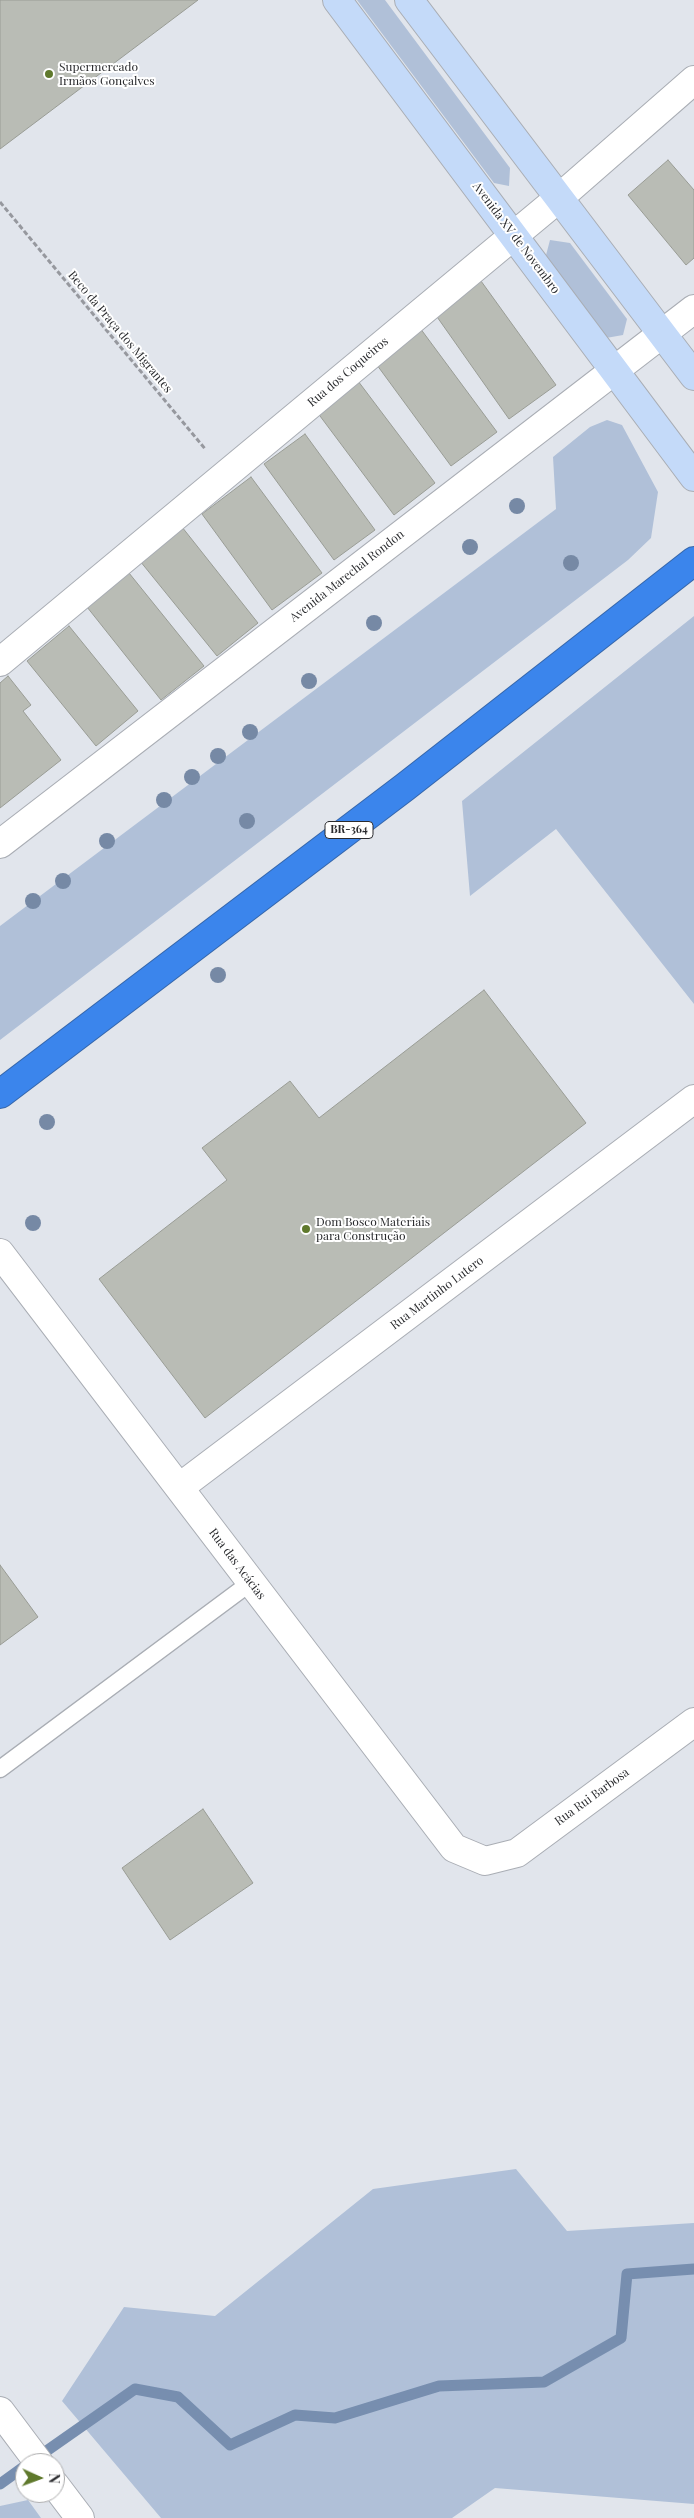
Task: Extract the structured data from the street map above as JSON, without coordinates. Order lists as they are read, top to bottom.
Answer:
{
  "streets": {
    "highway": ["BR-364"],
    "street": [
      "Avenida XV de Novembro",
      "Rua dos Coqueiros",
      "Avenida Marechal Rondon",
      "Rua Martinho Lutero",
      "Rua das Acácias",
      "Rua Rui Barbosa"
    ],
    "path": ["Beco da Praça dos Migrantes"]
  },
  "crossings": [
    ["Avenida XV de Novembro", "Rua dos Coqueiros"],
    ["Avenida XV de Novembro", "Avenida Marechal Rondon"],
    ["Beco da Praça dos Migrantes", "Rua dos Coqueiros"],
    ["Rua Martinho Lutero", "Rua das Acácias"],
    ["Rua das Acácias", "Rua Rui Barbosa"]
  ],
  "places": ["Supermercado Irmãos Gonçalves", "Dom Bosco Materiais para Construção"],
  "north": "right"
}
